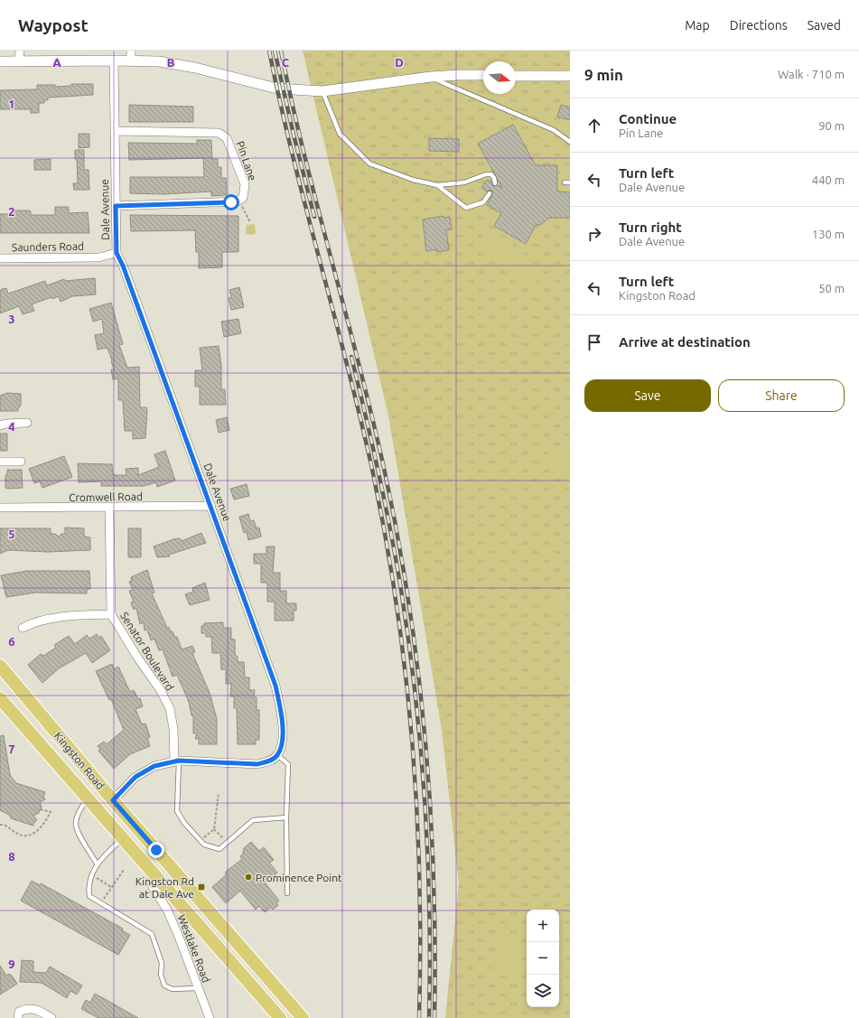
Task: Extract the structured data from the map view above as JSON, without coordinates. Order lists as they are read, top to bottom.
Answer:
{
  "streets": {
    "main road": ["Kingston Road"],
    "street": [
      "Pin Lane",
      "Dale Avenue",
      "Saunders Road",
      "Cromwell Road",
      "Senator Boulevard",
      "Westlake Road"
    ]
  },
  "crossings": [
    ["Pin Lane", "Dale Avenue"],
    ["Dale Avenue", "Saunders Road"],
    ["Dale Avenue", "Cromwell Road"],
    ["Cromwell Road", "Senator Boulevard"],
    ["Kingston Road", "Westlake Road"]
  ],
  "places": {
    "other": ["Prominence Point"],
    "transit": ["Kingston Rd at Dale Ave"]
  },
  "north": "right",
  "page": {
    "header": "Waypost",
    "nav": ["Map", "Directions", "Saved"],
    "heading": ["9 min", "Walk · 710 m"],
    "list": [
      ["Continue", "Pin Lane", "90 m"],
      ["Turn left", "Dale Avenue", "440 m"],
      ["Turn right", "Dale Avenue", "130 m"],
      ["Turn left", "Kingston Road", "50 m"],
      "Arrive at destination"
    ],
    "buttons": ["Save", "Share"],
    "map_buttons": ["+", "−"]
  },
  "grid": {
    "columns": [
      "A",
      "B",
      "C",
      "D"
    ],
    "rows": [
      "1",
      "2",
      "3",
      "4",
      "5",
      "6",
      "7",
      "8",
      "9"
    ]
  }
}
